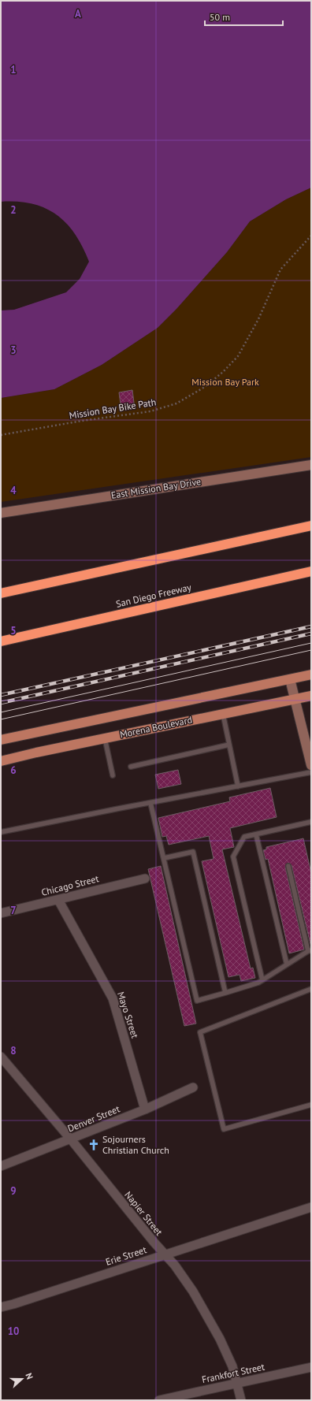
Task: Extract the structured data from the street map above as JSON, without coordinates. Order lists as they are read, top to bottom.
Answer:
{
  "streets": {
    "highway": ["San Diego Freeway"],
    "main road": ["East Mission Bay Drive", "Morena Boulevard"],
    "street": [
      "Chicago Street",
      "Mayo Street",
      "Denver Street",
      "Napier Street",
      "Erie Street",
      "Frankfort Street"
    ],
    "path": ["Mission Bay Bike Path"]
  },
  "crossings": [
    ["Chicago Street", "Mayo Street"],
    ["Mayo Street", "Denver Street"],
    ["Denver Street", "Napier Street"],
    ["Napier Street", "Erie Street"],
    ["Napier Street", "Frankfort Street"]
  ],
  "parks": ["Mission Bay Park"],
  "places": {
    "church": ["Sojourners Christian Church"]
  },
  "scale_bar": "50 m",
  "north": "right",
  "grid": {
    "columns": ["A"],
    "rows": [
      "1",
      "2",
      "3",
      "4",
      "5",
      "6",
      "7",
      "8",
      "9",
      "10"
    ]
  }
}
